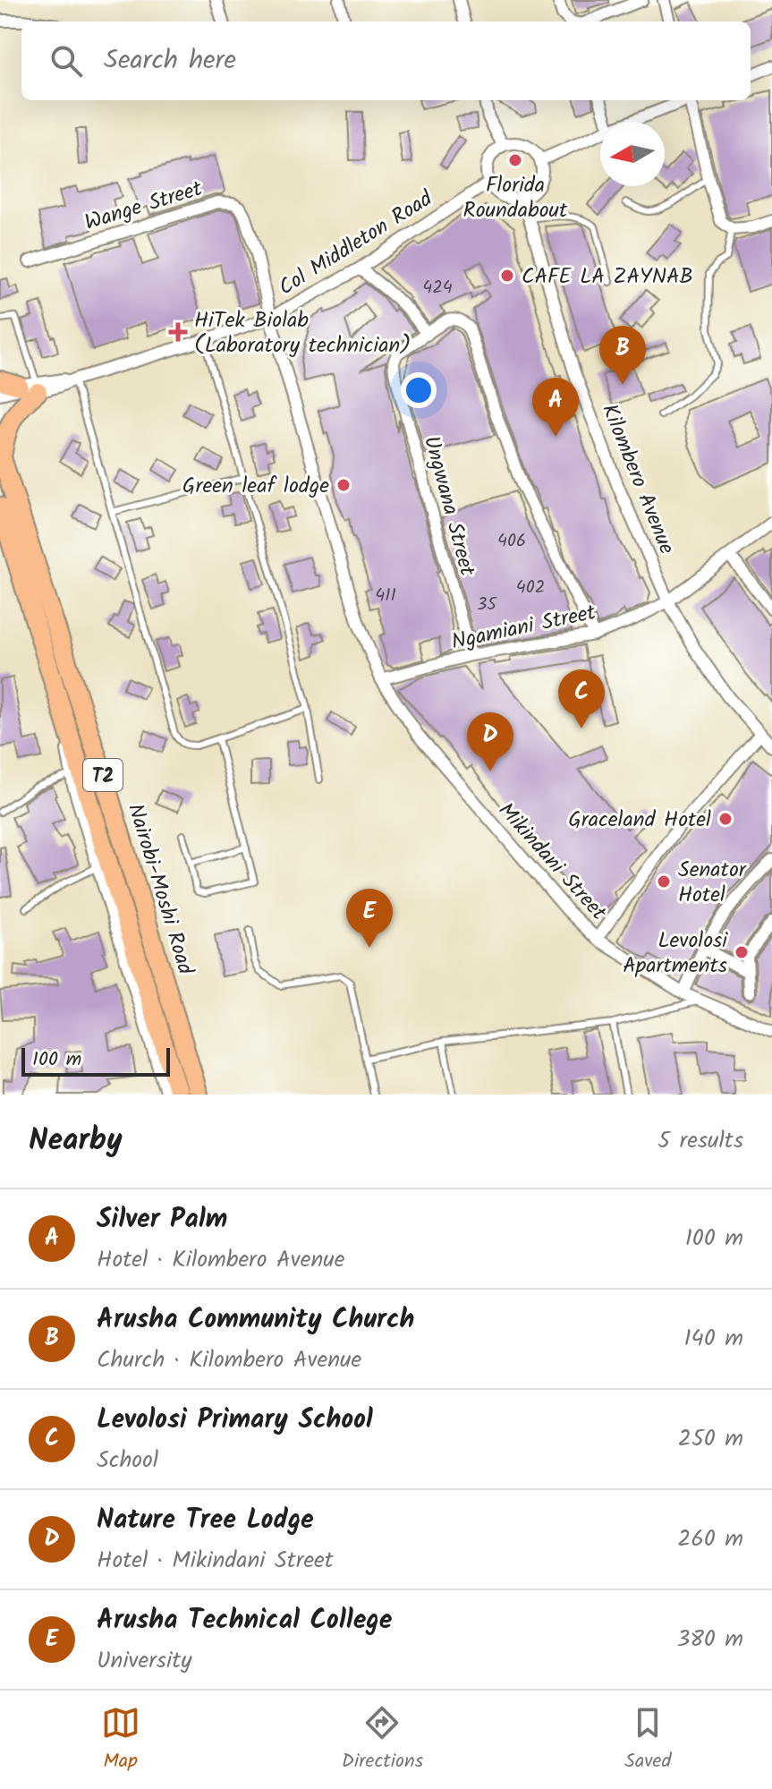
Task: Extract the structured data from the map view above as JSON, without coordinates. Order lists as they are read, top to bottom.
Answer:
{
  "streets": {
    "highway": ["T2", "Nairobi-Moshi Road"],
    "street": [
      "Wange Street",
      "Col Middleton Road",
      "Kilombero Avenue",
      "Ungwana Street",
      "Ngamiani Street",
      "Mikindani Street"
    ]
  },
  "crossings": [
    ["Wange Street", "Col Middleton Road"],
    ["Wange Street", "Mikindani Street"],
    ["Col Middleton Road", "Kilombero Avenue"],
    ["Col Middleton Road", "Mikindani Street"],
    ["Kilombero Avenue", "Ngamiani Street"],
    ["Ungwana Street", "Ngamiani Street"],
    ["Ngamiani Street", "Mikindani Street"]
  ],
  "places": {
    "other": [
      "Florida Roundabout",
      "CAFE LA ZAYNAB",
      "Green leaf lodge",
      "Graceland Hotel",
      "Senator Hotel",
      "Levolosi Apartments"
    ],
    "health": ["HiTek Biolab (Laboratory technician)"]
  },
  "house_numbers": [
    "424",
    "406",
    "402",
    "411",
    "35"
  ],
  "scale_bar": "100 m",
  "north": "left",
  "page": {
    "search": "Search here",
    "pins": [
      "B",
      "A",
      "C",
      "D",
      "E"
    ],
    "scale": "100 m",
    "heading": ["Nearby", "5 results"],
    "list": [
      {
        "mark": "A",
        "name": "Silver Palm",
        "note": "Hotel · Kilombero Avenue",
        "value": "100 m"
      },
      {
        "mark": "B",
        "name": "Arusha Community Church",
        "note": "Church · Kilombero Avenue",
        "value": "140 m"
      },
      {
        "mark": "C",
        "name": "Levolosi Primary School",
        "note": "School",
        "value": "250 m"
      },
      {
        "mark": "D",
        "name": "Nature Tree Lodge",
        "note": "Hotel · Mikindani Street",
        "value": "260 m"
      },
      {
        "mark": "E",
        "name": "Arusha Technical College",
        "note": "University",
        "value": "380 m"
      }
    ],
    "nav": ["Map", "Directions", "Saved"]
  }
}
